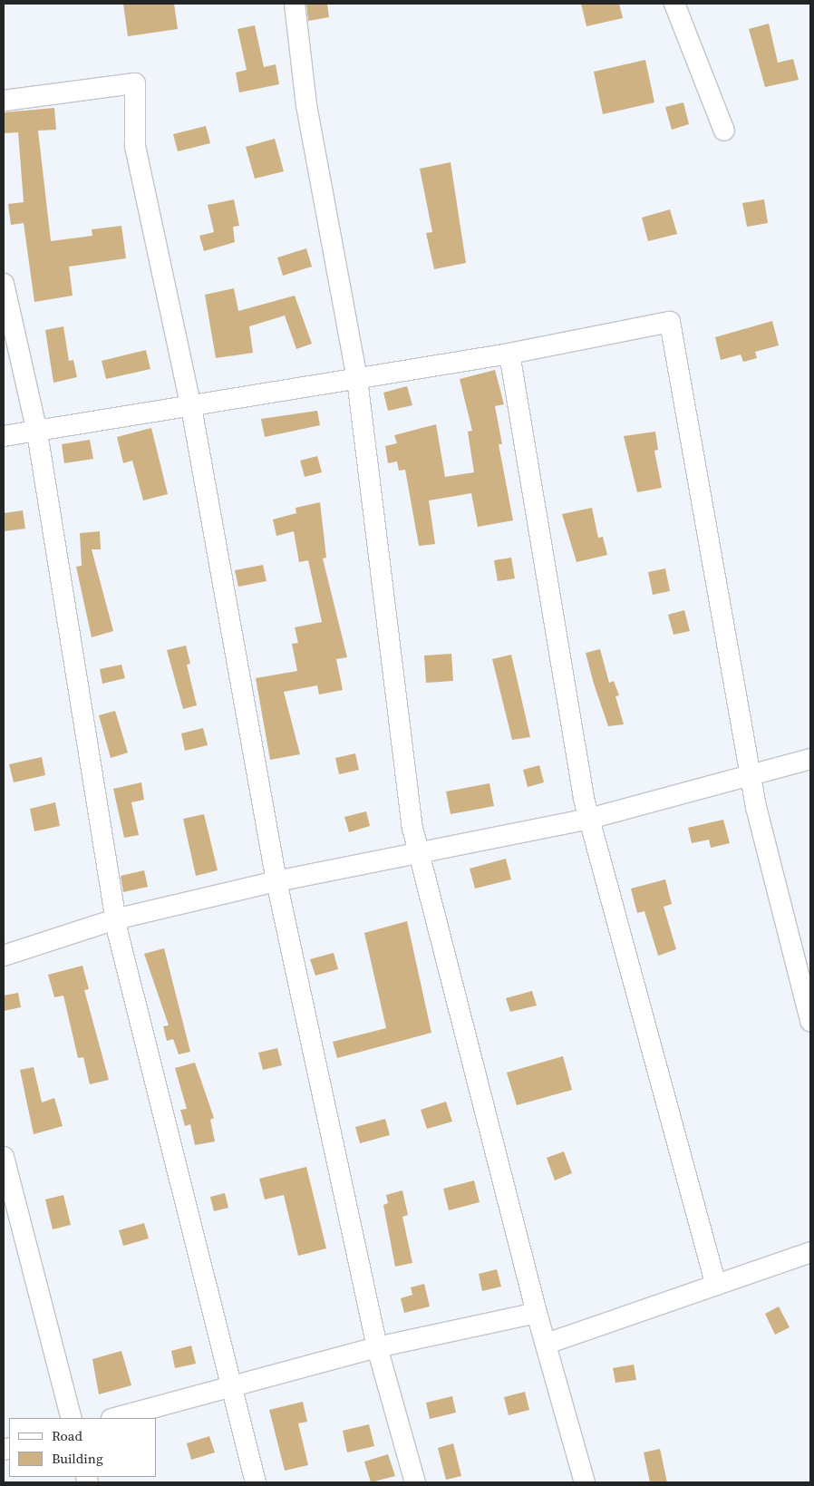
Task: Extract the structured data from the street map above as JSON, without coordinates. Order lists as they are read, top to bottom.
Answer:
{
  "legend": ["Road", "Building"]
}
